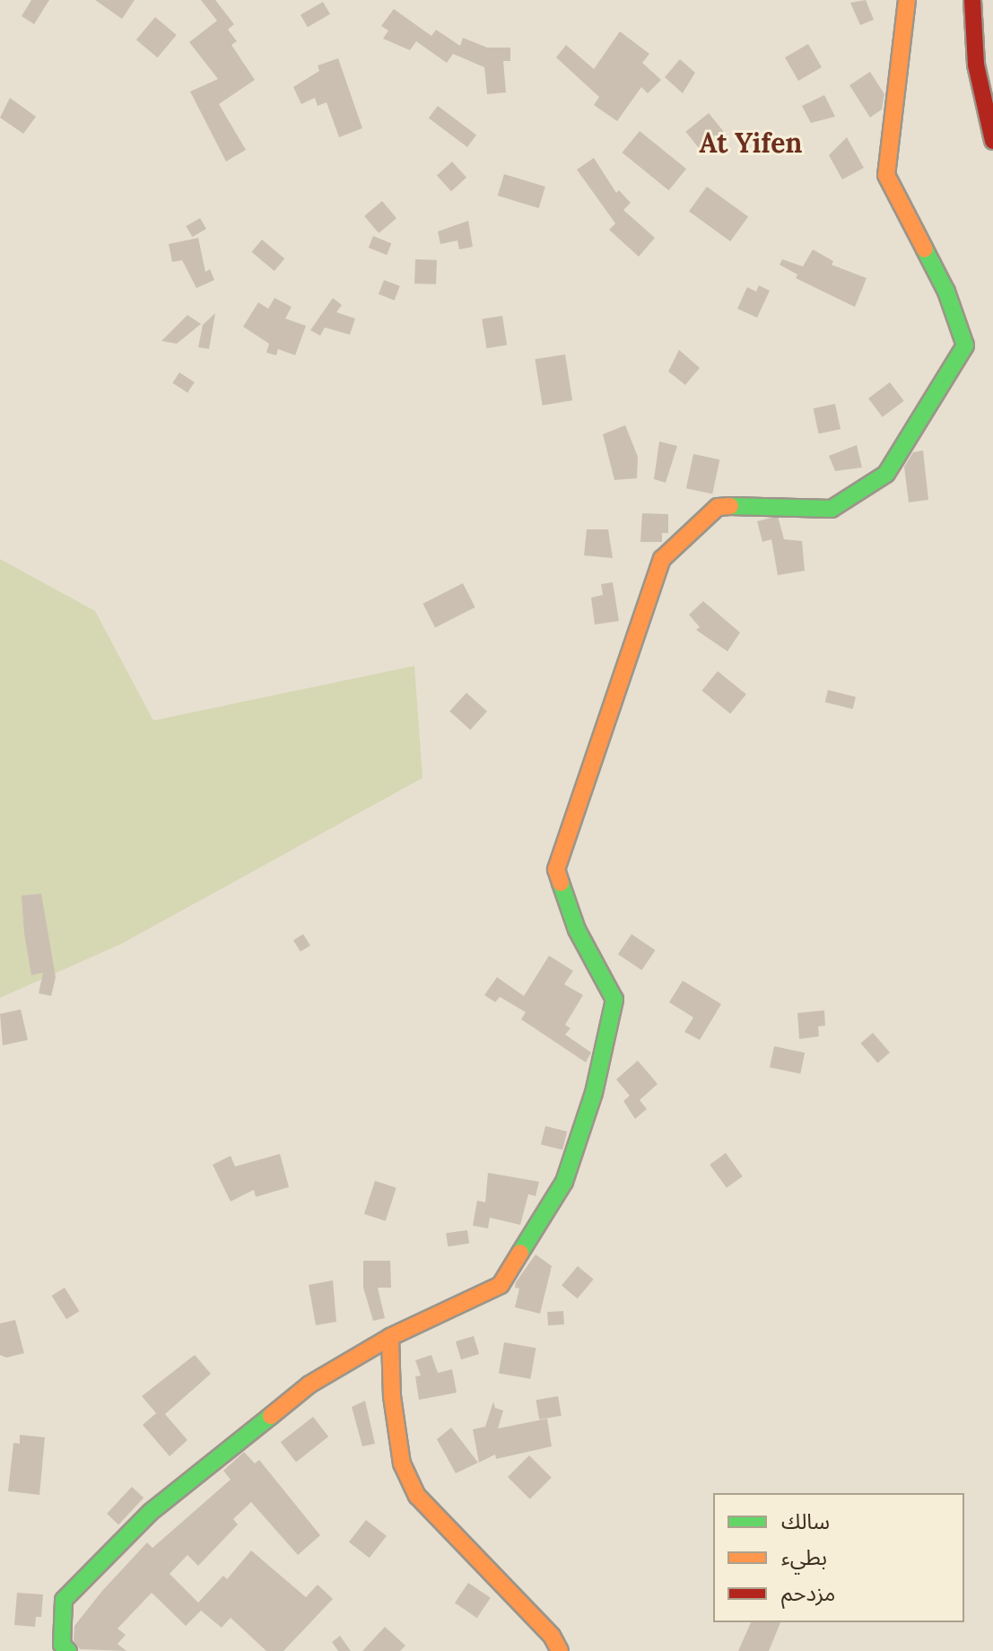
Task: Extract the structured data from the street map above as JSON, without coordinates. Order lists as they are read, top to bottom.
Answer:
{
  "districts": ["At Yifen"],
  "legend": ["سالك", "بطيء", "مزدحم"]
}
